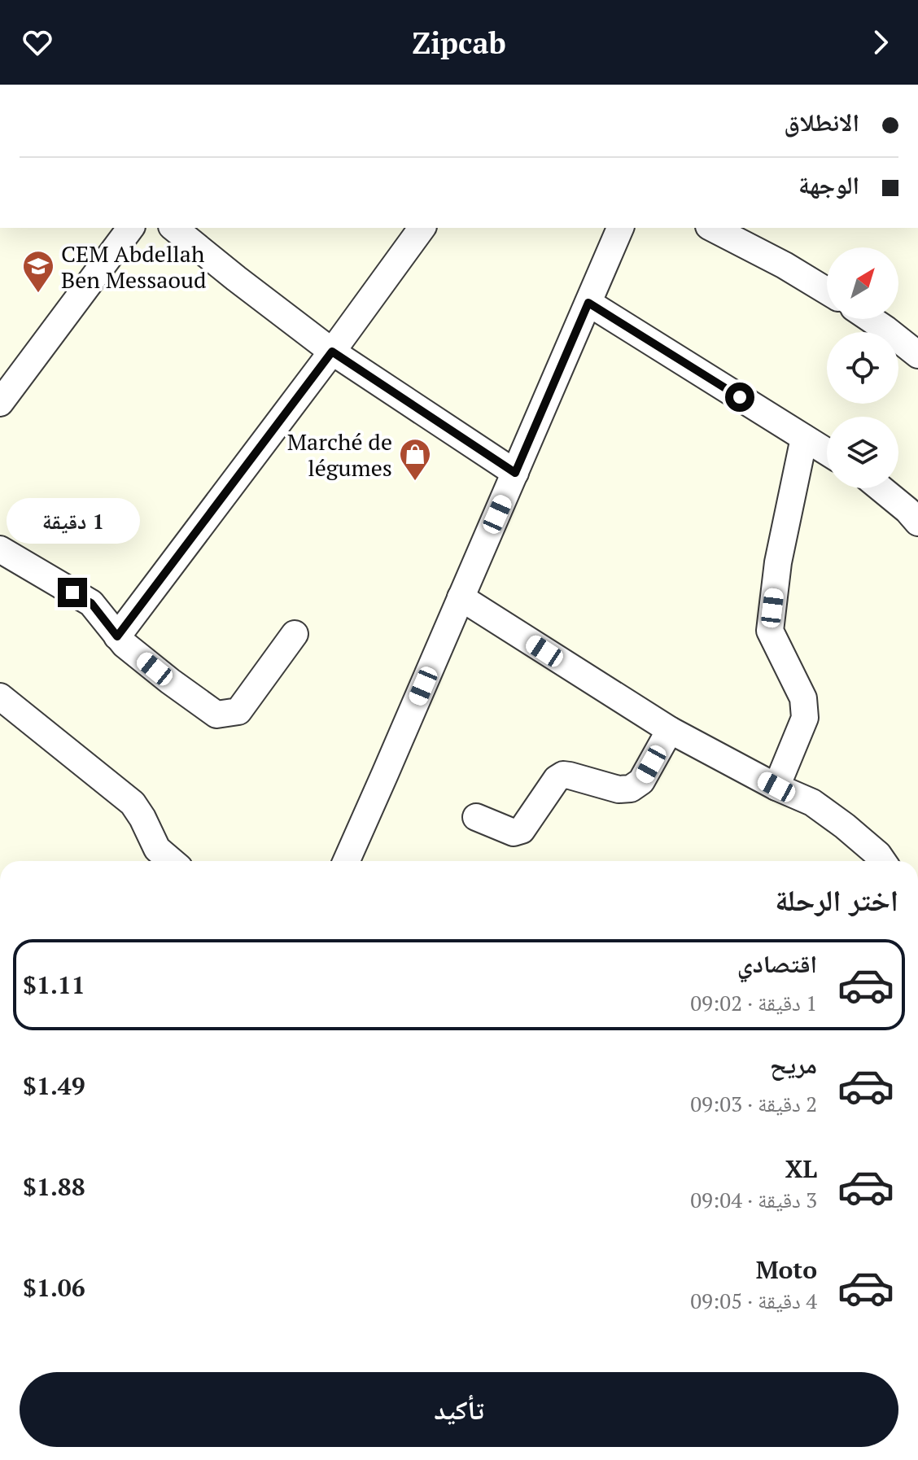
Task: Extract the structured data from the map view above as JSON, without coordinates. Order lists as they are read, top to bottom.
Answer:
{
  "places": {
    "school or university": ["CEM Abdellah Ben Messaoud"],
    "shop": ["Marché de légumes"]
  },
  "north": "top right",
  "page": {
    "header": "Zipcab",
    "banner": ["الانطلاق", "الوجهة"],
    "bubble": "1 دقيقة",
    "heading": "اختر الرحلة",
    "list": [
      {
        "name": "اقتصادي",
        "note": "1 دقيقة · 09:02",
        "value": "$1.11"
      },
      {
        "name": "مريح",
        "note": "2 دقيقة · 09:03",
        "value": "$1.49"
      },
      {
        "name": "XL",
        "note": "3 دقيقة · 09:04",
        "value": "$1.88"
      },
      {
        "name": "Moto",
        "note": "4 دقيقة · 09:05",
        "value": "$1.06"
      }
    ],
    "buttons": "تأكيد"
  }
}
